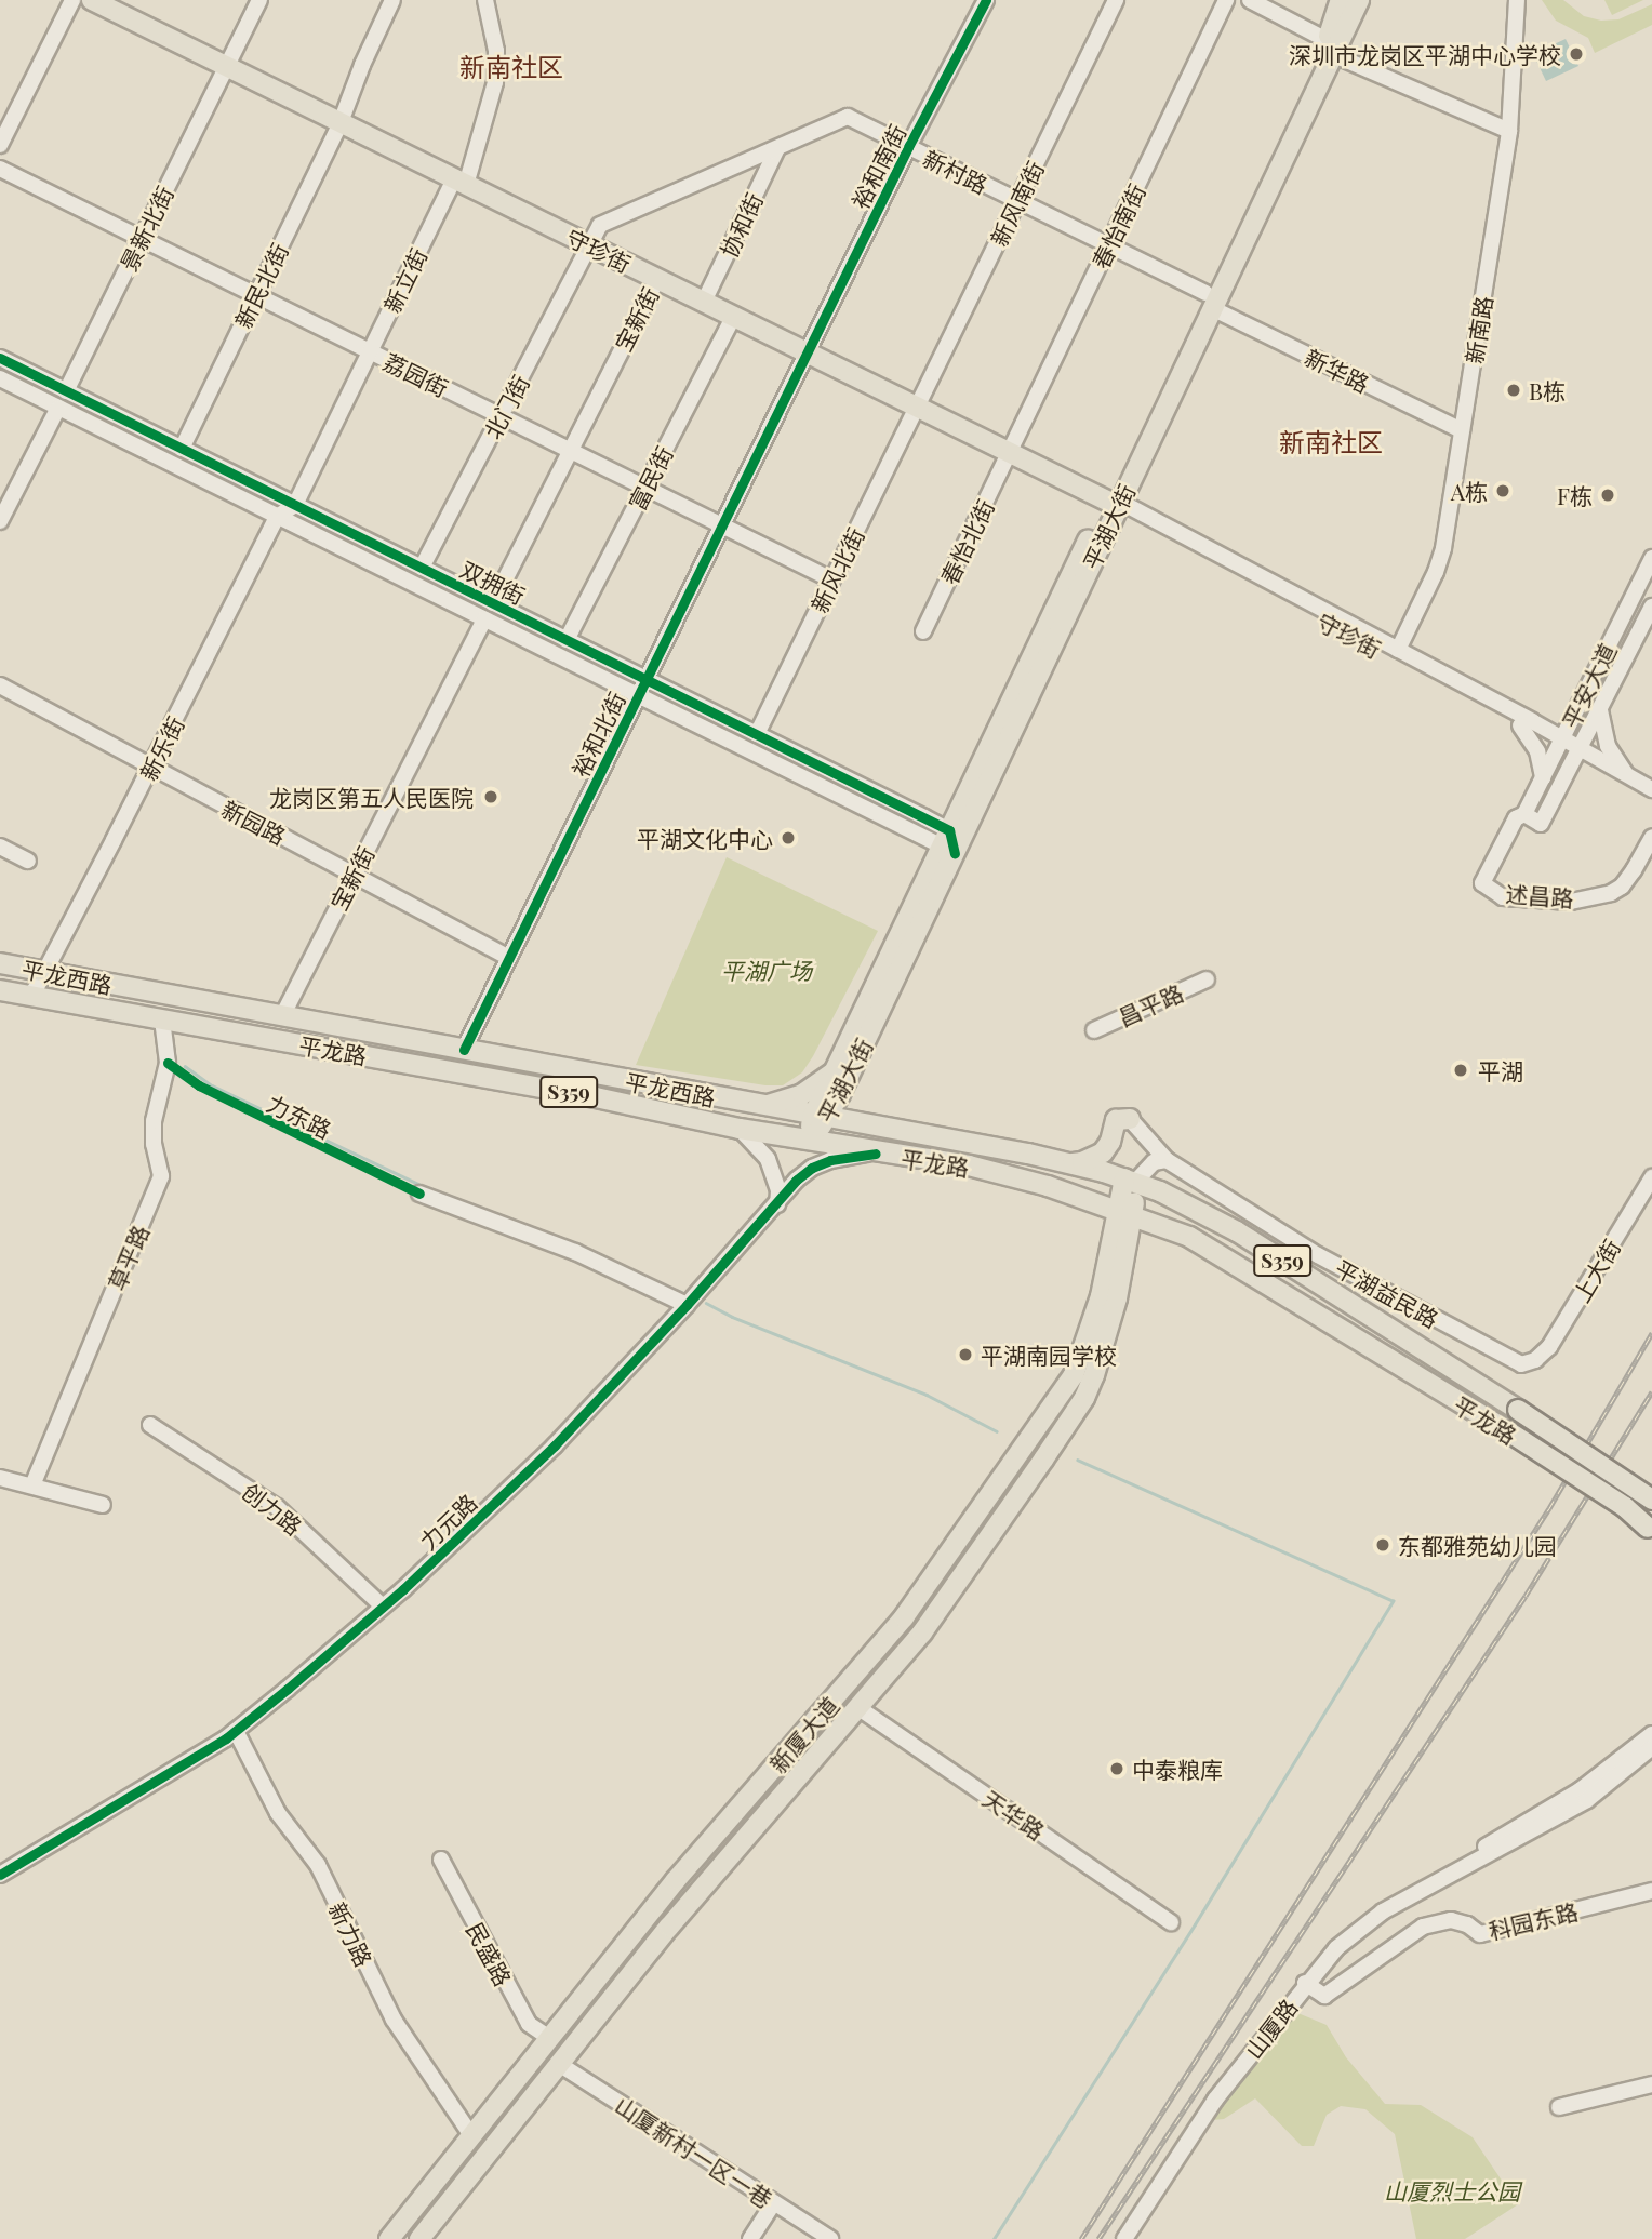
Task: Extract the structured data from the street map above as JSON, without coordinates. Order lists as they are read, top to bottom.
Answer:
{
  "streets": {
    "main road": [
      "守珍街",
      "平湖大街",
      "平龙西路",
      "平龙路",
      "S359",
      "新厦大道"
    ],
    "street": [
      "裕和南街",
      "新村路",
      "新风南街",
      "协和街",
      "春怡南街",
      "景新北街",
      "新立街",
      "新民北街",
      "宝新街",
      "新南路",
      "新华路",
      "荔园街",
      "北门街",
      "富民街",
      "春怡北街",
      "新风北街",
      "双拥街",
      "平安大道",
      "裕和北街",
      "新乐街",
      "新园路",
      "述昌路",
      "昌平路",
      "草平路",
      "上大街",
      "平湖益民路",
      "创力路",
      "力元路",
      "天华路",
      "科园东路",
      "新力路",
      "民盛路",
      "山厦路",
      "山厦新村一区一巷"
    ],
    "cycle path": ["力东路"]
  },
  "crossings": [
    ["裕和南街", "新村路"],
    ["裕和南街", "守珍街"],
    ["裕和南街", "裕和北街"],
    ["新村路", "新风南街"],
    ["新村路", "协和街"],
    ["新村路", "春怡南街"],
    ["新村路", "守珍街"],
    ["新村路", "新华路"],
    ["新村路", "北门街"],
    ["新村路", "平湖大街"],
    ["新风南街", "守珍街"],
    ["新风南街", "新风北街"],
    ["协和街", "守珍街"],
    ["春怡南街", "守珍街"],
    ["春怡南街", "春怡北街"],
    ["景新北街", "守珍街"],
    ["景新北街", "荔园街"],
    ["景新北街", "双拥街"],
    ["守珍街", "新立街"],
    ["守珍街", "新民北街"],
    ["守珍街", "宝新街"],
    ["守珍街", "新南路"],
    ["守珍街", "北门街"],
    ["守珍街", "富民街"],
    ["守珍街", "平湖大街"],
    ["守珍街", "春怡北街"],
    ["守珍街", "新风北街"],
    ["守珍街", "平安大道"],
    ["守珍街", "裕和北街"],
    ["新立街", "荔园街"],
    ["新立街", "双拥街"],
    ["新民北街", "荔园街"],
    ["新民北街", "双拥街"],
    ["宝新街", "荔园街"],
    ["宝新街", "双拥街"],
    ["宝新街", "新园路"],
    ["宝新街", "平龙西路"],
    ["新南路", "新华路"],
    ["新华路", "平湖大街"],
    ["荔园街", "北门街"],
    ["荔园街", "富民街"],
    ["荔园街", "新风北街"],
    ["荔园街", "裕和北街"],
    ["北门街", "双拥街"],
    ["富民街", "双拥街"],
    ["平湖大街", "双拥街"],
    ["平湖大街", "平龙西路"],
    ["平湖大街", "平龙路"],
    ["新风北街", "双拥街"],
    ["双拥街", "裕和北街"],
    ["双拥街", "新乐街"],
    ["平安大道", "述昌路"],
    ["裕和北街", "新园路"],
    ["裕和北街", "平龙西路"],
    ["新乐街", "新园路"],
    ["新乐街", "平龙西路"],
    ["新乐街", "平龙路"],
    ["平龙西路", "平龙路"],
    ["平龙路", "草平路"],
    ["平龙路", "力元路"],
    ["平龙路", "新厦大道"],
    ["上大街", "平湖益民路"],
    ["创力路", "力元路"],
    ["力元路", "新力路"],
    ["新厦大道", "天华路"],
    ["新厦大道", "新力路"],
    ["新厦大道", "民盛路"],
    ["新厦大道", "山厦新村一区一巷"],
    ["科园东路", "山厦路"]
  ],
  "districts": ["新南社区", "新南社区"],
  "parks": ["平湖广场", "山厦烈士公园"],
  "places": [
    "深圳市龙岗区平湖中心学校",
    "B栋",
    "A栋",
    "F栋",
    "龙岗区第五人民医院",
    "平湖文化中心",
    "平湖",
    "平湖南园学校",
    "东都雅苑幼儿园",
    "中泰粮库"
  ]
}
